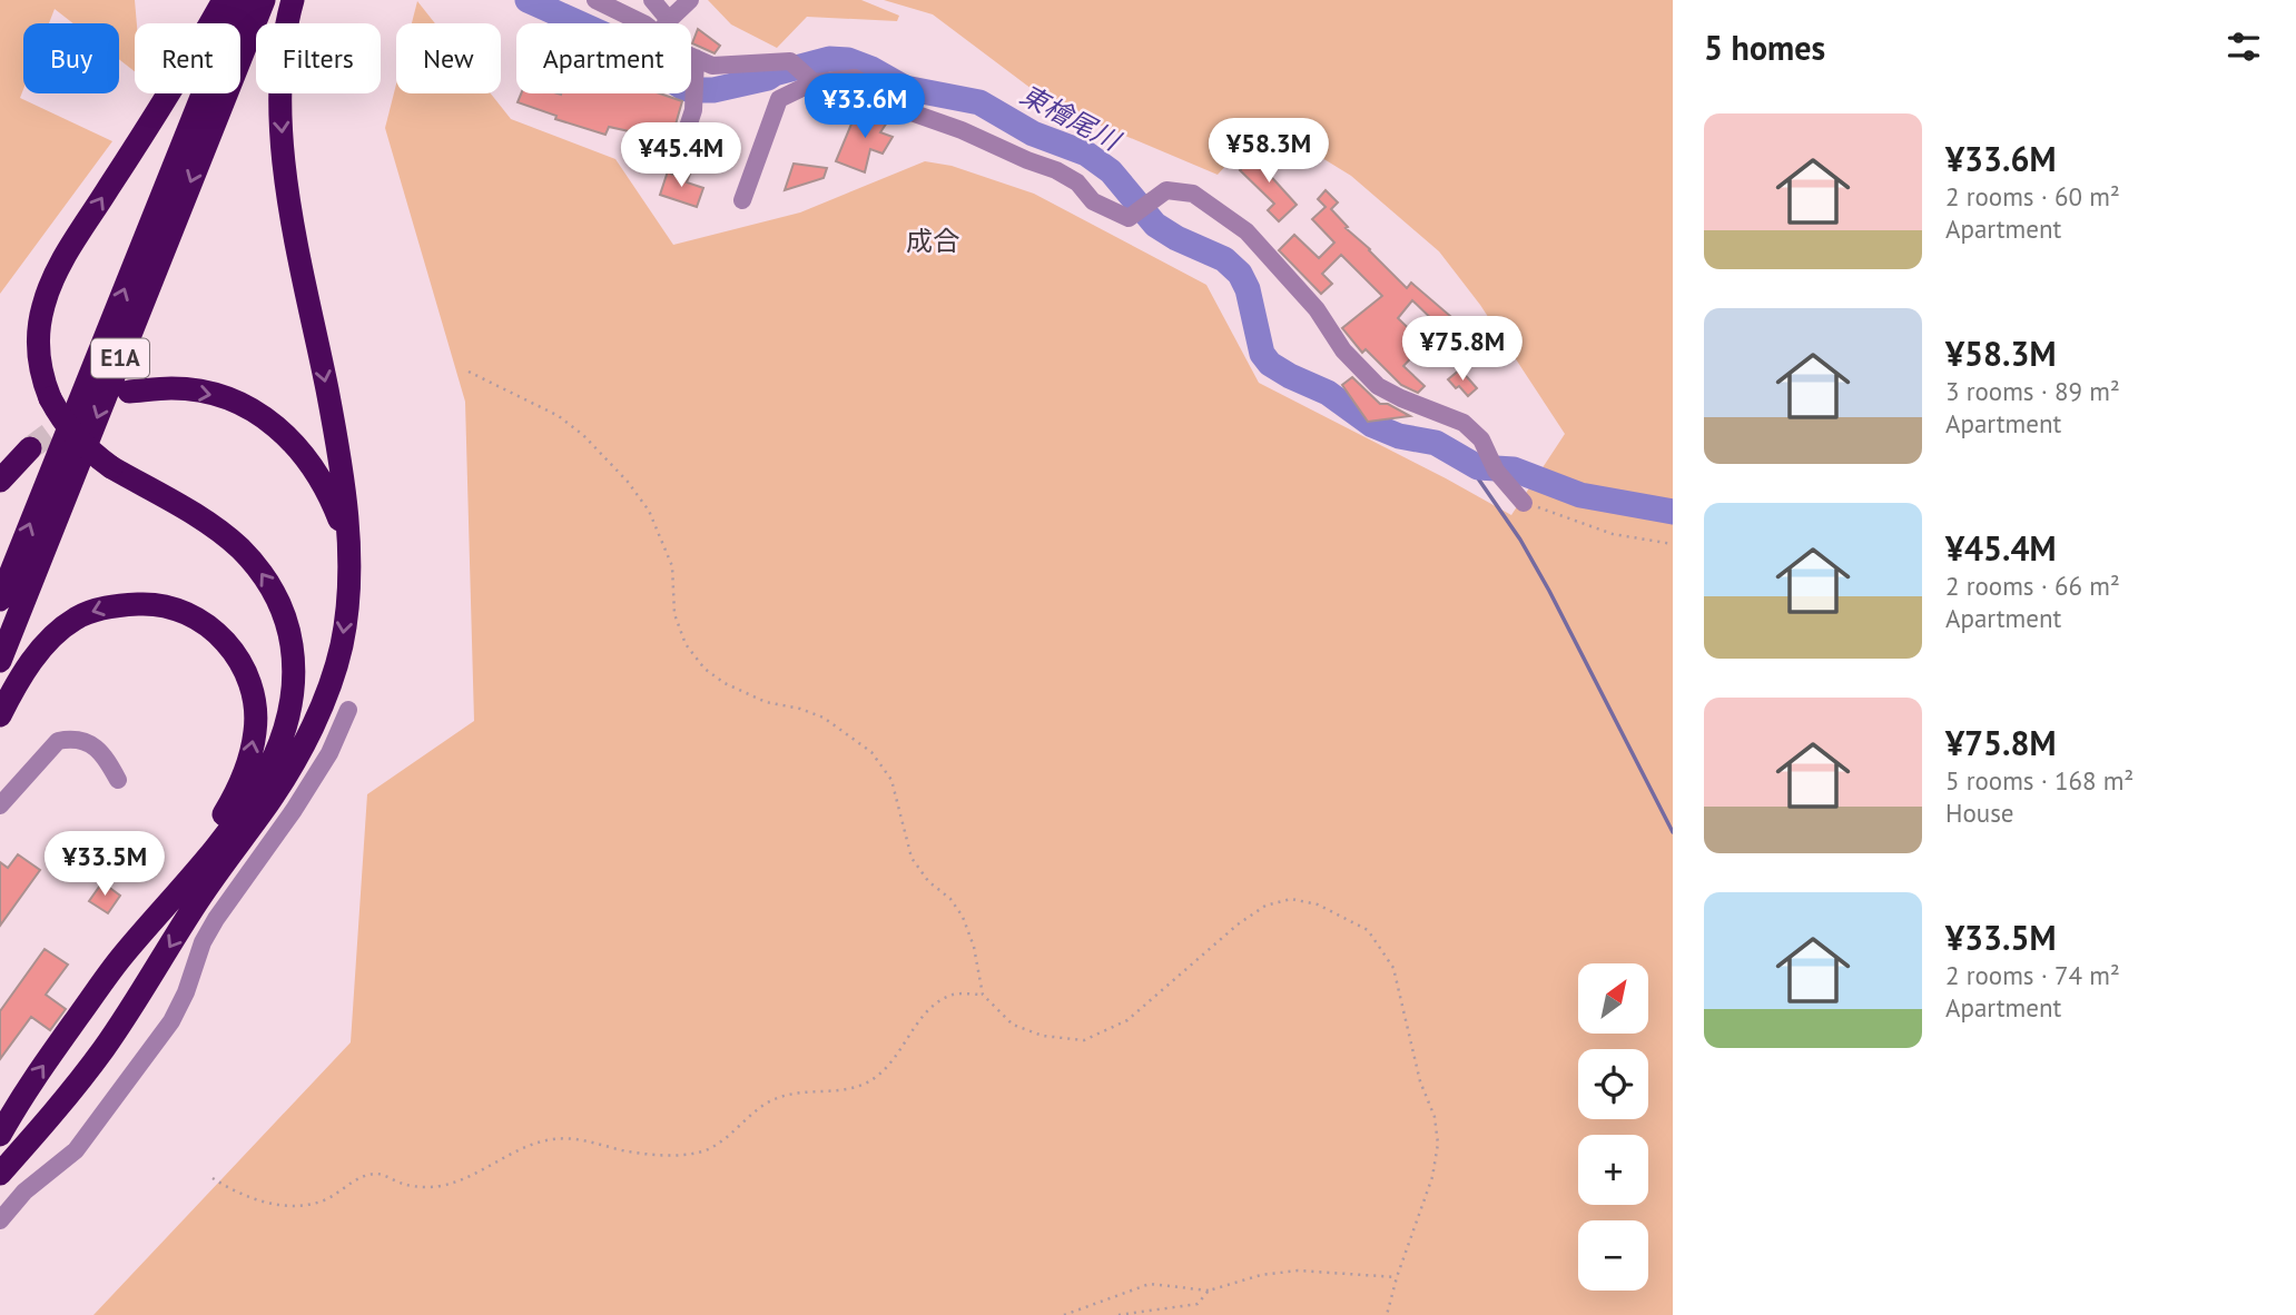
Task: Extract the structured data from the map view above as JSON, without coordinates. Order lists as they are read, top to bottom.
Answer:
{
  "streets": {
    "highway": ["E1A"]
  },
  "districts": ["成合"],
  "water": ["東檜尾川"],
  "north": "top right",
  "page": {
    "heading": "5 homes",
    "chip": [
      "Buy",
      "Rent",
      "Filters",
      "New",
      "Apartment"
    ],
    "price": [
      "¥33.6M",
      "¥58.3M",
      "¥45.4M",
      "¥75.8M",
      "¥33.5M"
    ],
    "list": [
      {
        "name": "¥33.6M",
        "note": "2 rooms · 60 m² · Apartment"
      },
      {
        "name": "¥58.3M",
        "note": "3 rooms · 89 m² · Apartment"
      },
      {
        "name": "¥45.4M",
        "note": "2 rooms · 66 m² · Apartment"
      },
      {
        "name": "¥75.8M",
        "note": "5 rooms · 168 m² · House"
      },
      {
        "name": "¥33.5M",
        "note": "2 rooms · 74 m² · Apartment"
      }
    ],
    "map_buttons": ["+", "−"]
  }
}
